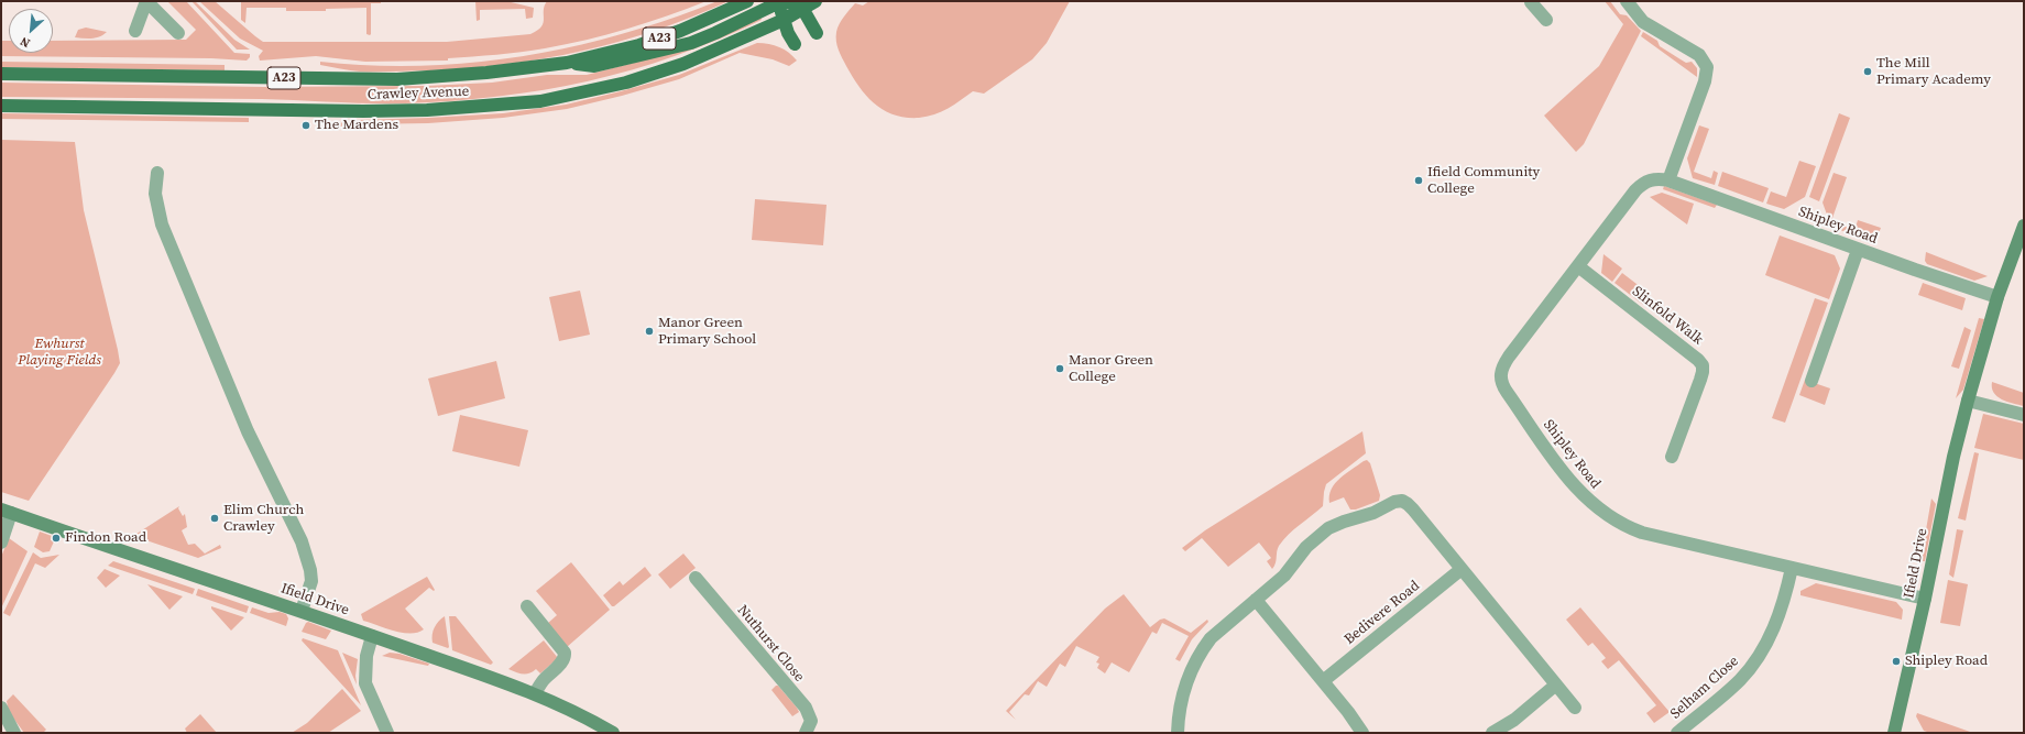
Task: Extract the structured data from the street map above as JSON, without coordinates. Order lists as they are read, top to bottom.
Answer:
{
  "streets": {
    "main road": ["A23", "Crawley Avenue"],
    "street": [
      "Shipley Road",
      "Slinfold Walk",
      "Ifield Drive",
      "Bedivere Road",
      "Nuthurst Close",
      "Selham Close"
    ]
  },
  "crossings": [
    ["Shipley Road", "Slinfold Walk"],
    ["Shipley Road", "Ifield Drive"],
    ["Shipley Road", "Selham Close"]
  ],
  "parks": ["Ewhurst Playing Fields"],
  "places": [
    "The Mill Primary Academy",
    "The Mardens",
    "Ifield Community College",
    "Manor Green Primary School",
    "Manor Green College",
    "Elim Church Crawley",
    "Findon Road",
    "Shipley Road"
  ],
  "north": "bottom left"
}
